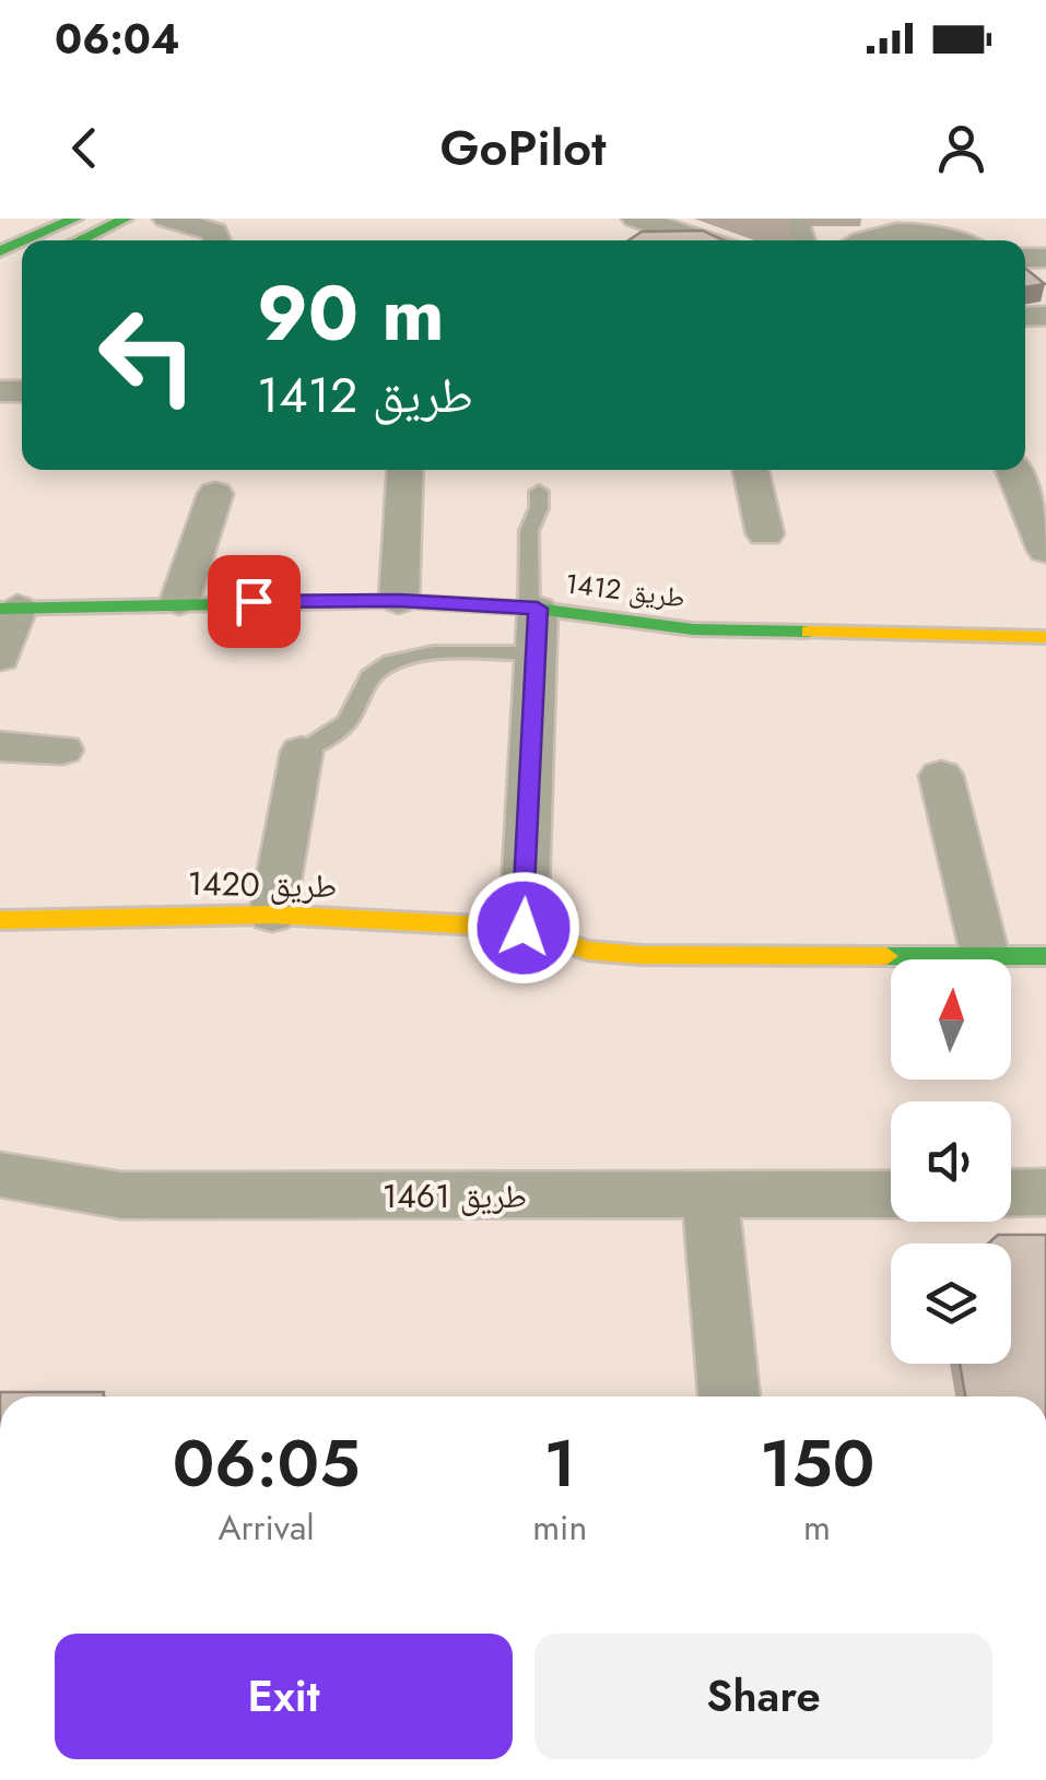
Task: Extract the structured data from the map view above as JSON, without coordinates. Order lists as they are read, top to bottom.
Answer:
{
  "streets": {
    "street": ["طريق 1412", "طريق 1420", "طريق 1461"]
  },
  "north": "top",
  "page": {
    "status": "06:04",
    "header": "GoPilot",
    "turn": ["90 m", "طريق 1412"],
    "eta": [
      "06:05",
      "Arrival",
      "1",
      "min",
      "150",
      "m"
    ],
    "buttons": ["Exit", "Share"]
  }
}
